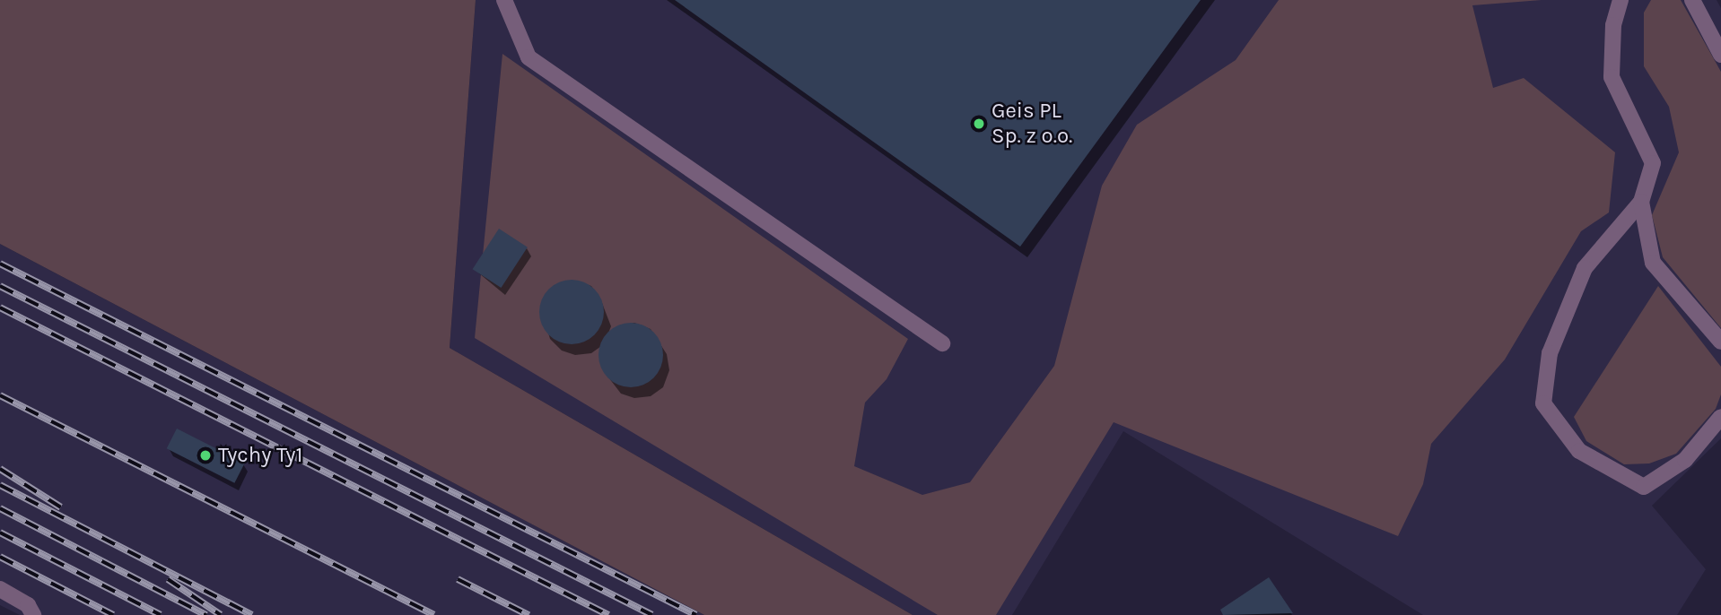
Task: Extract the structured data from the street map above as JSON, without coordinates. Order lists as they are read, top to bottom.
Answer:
{
  "places": ["Geis PL Sp. z o.o.", "Tychy Ty1"]
}
